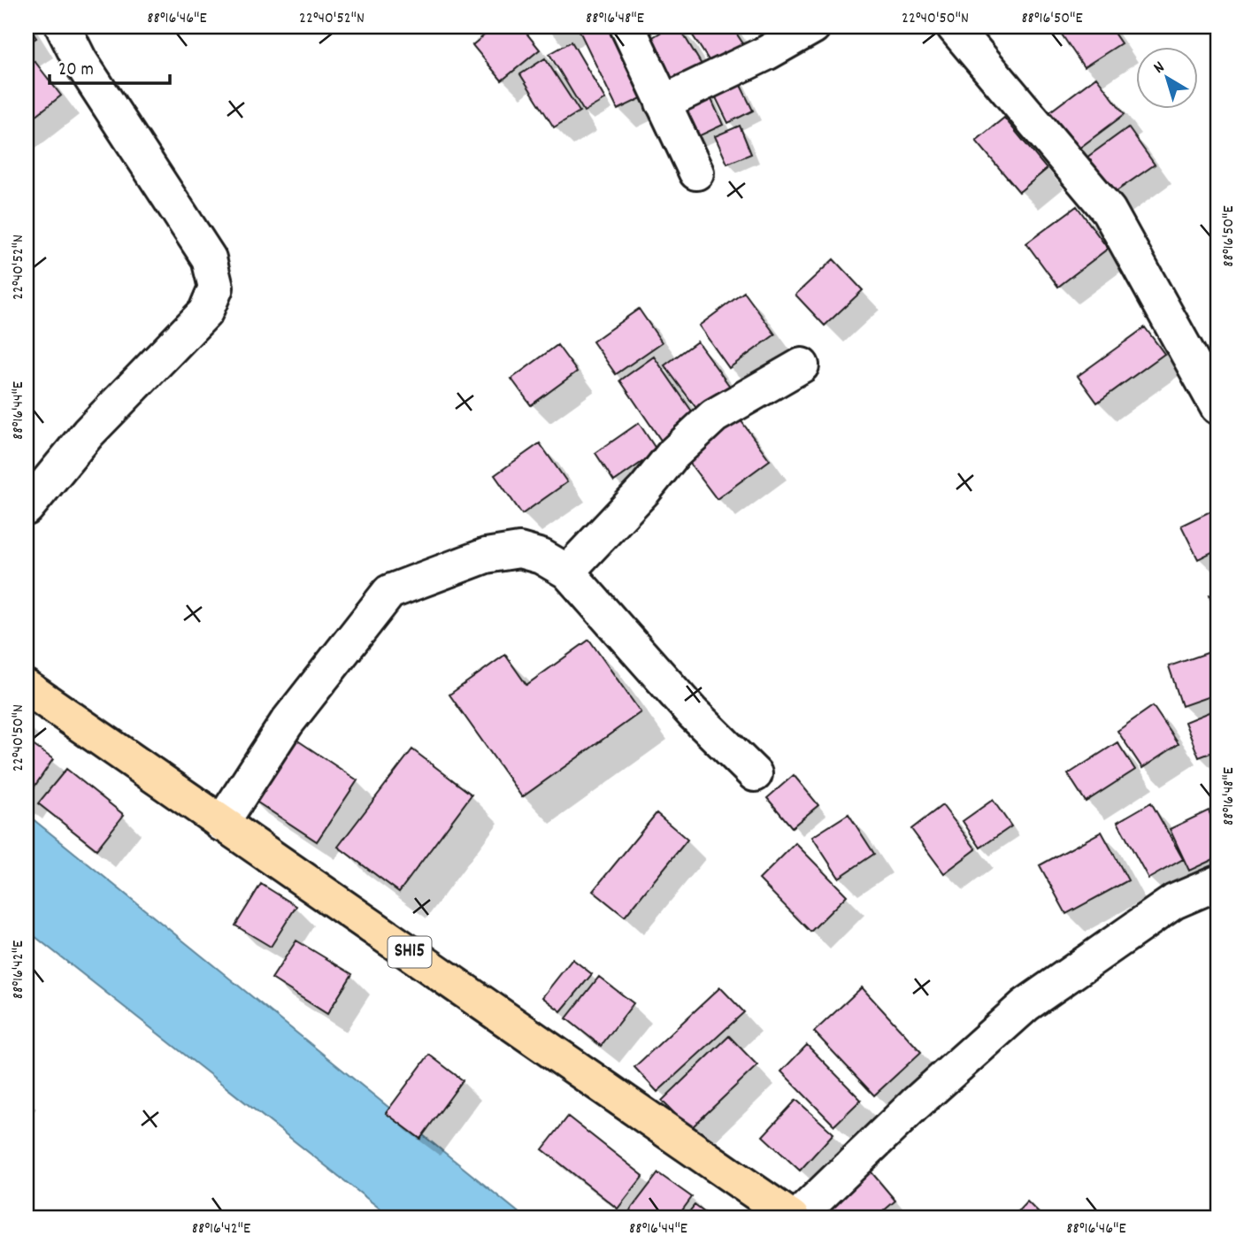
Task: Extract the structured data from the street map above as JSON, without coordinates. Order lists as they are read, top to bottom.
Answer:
{
  "streets": {
    "main road": ["SH15"]
  },
  "scale_bar": "20 m",
  "north": "top left",
  "coordinates": [
    "88°16'46\"E",
    "22°40'52\"N",
    "88°16'48\"E",
    "22°40'50\"N",
    "88°16'50\"E",
    "88°16'44\"E",
    "88°16'42\"E"
  ]
}
